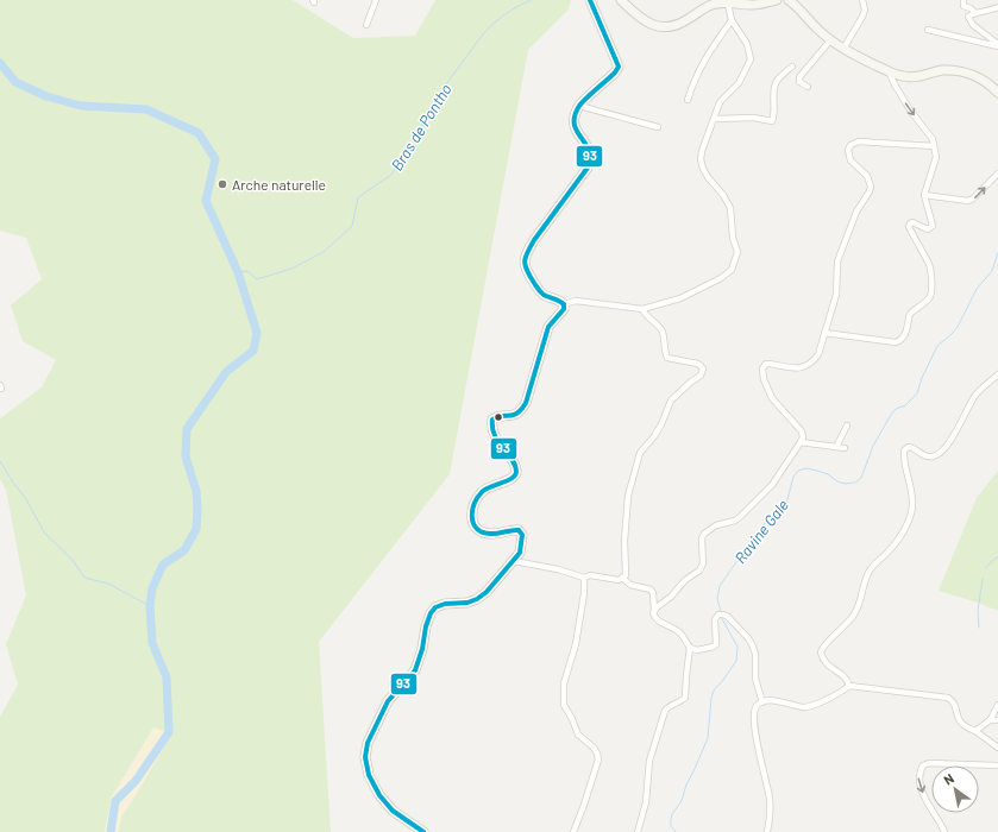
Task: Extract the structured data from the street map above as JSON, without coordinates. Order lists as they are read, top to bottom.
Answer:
{
  "water": ["Bras de Pontho", "Ravine Gale"],
  "places": ["Arche naturelle"],
  "lines": ["transit line 93"],
  "north": "top left"
}
